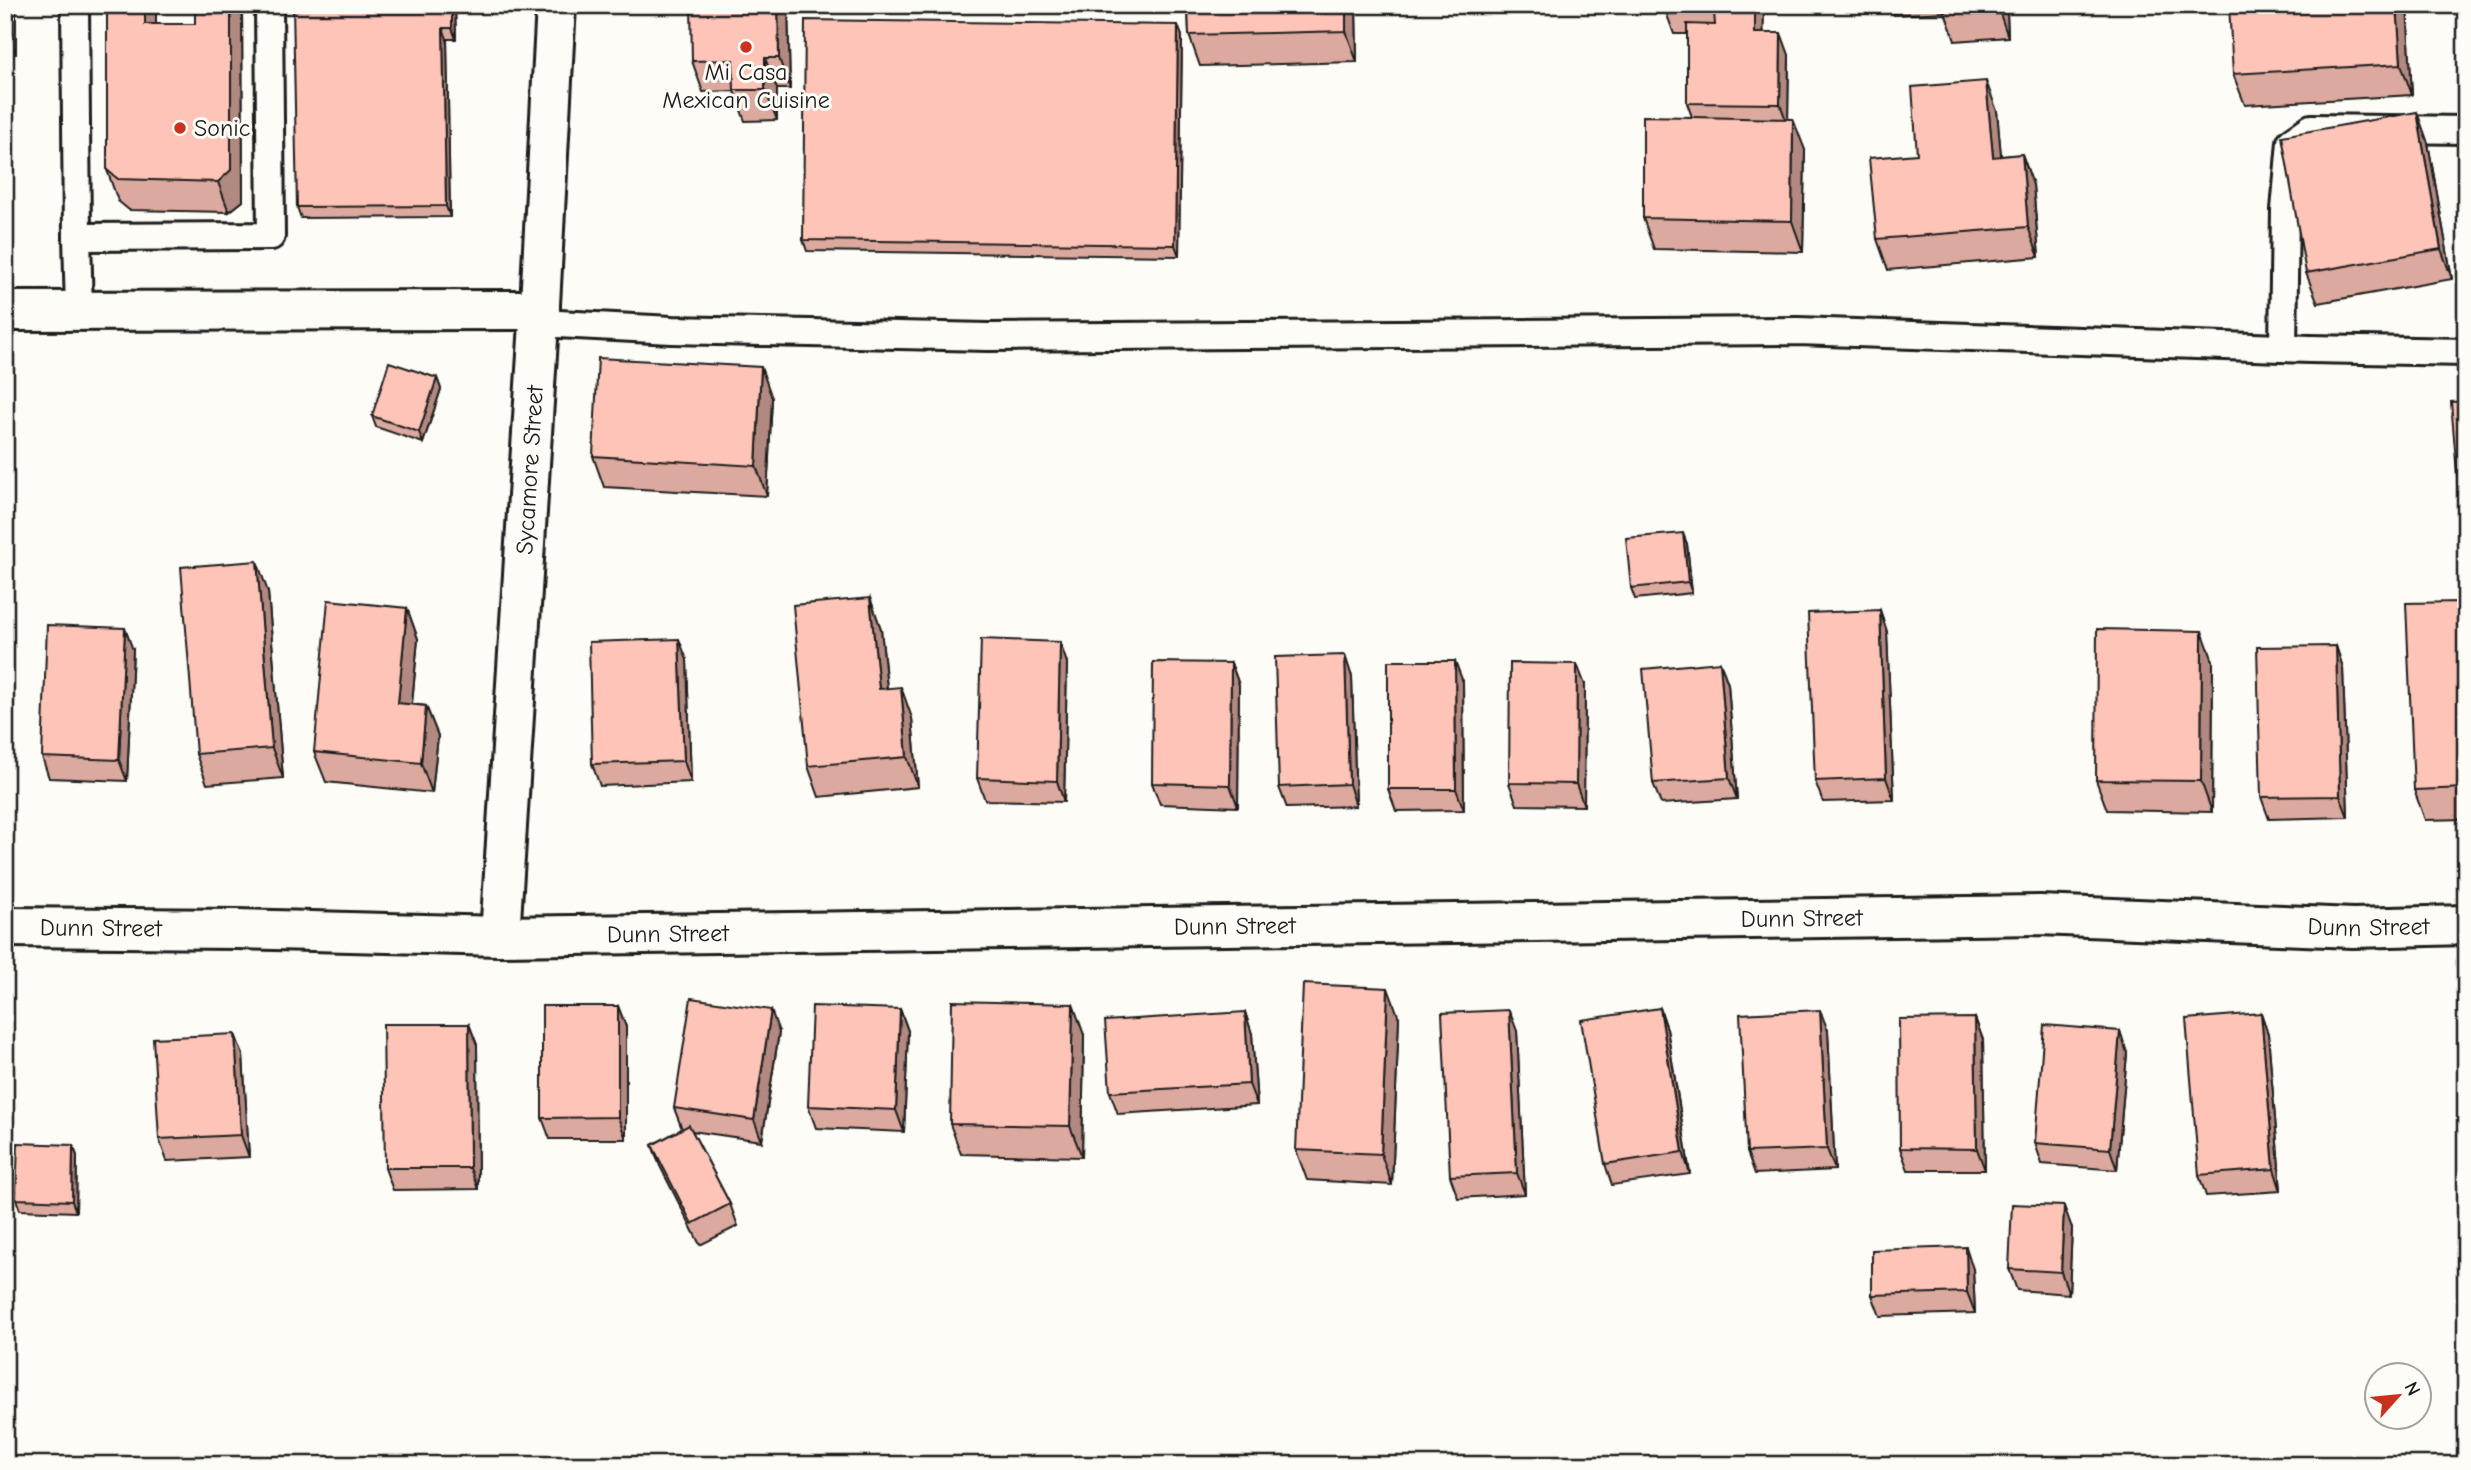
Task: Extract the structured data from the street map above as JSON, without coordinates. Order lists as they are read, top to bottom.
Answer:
{
  "streets": {
    "street": ["Sycamore Street", "Dunn Street"]
  },
  "crossings": [
    ["Sycamore Street", "Dunn Street"]
  ],
  "places": ["Mi Casa Mexican Cuisine", "Sonic"],
  "north": "top right"
}
